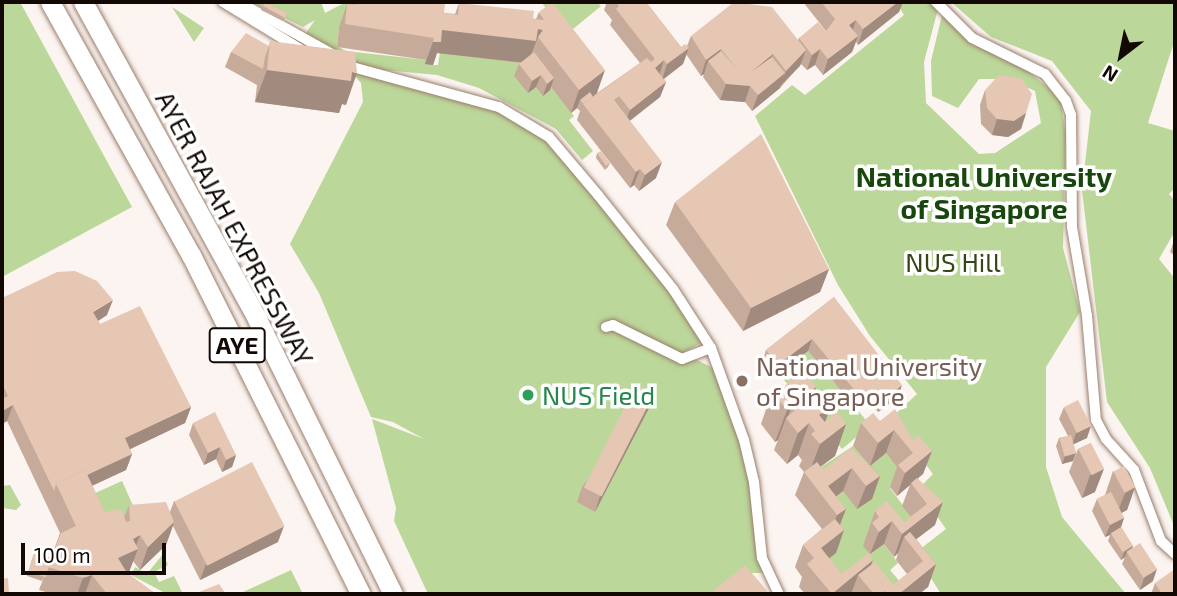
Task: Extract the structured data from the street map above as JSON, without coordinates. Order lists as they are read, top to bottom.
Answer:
{
  "streets": {
    "highway": ["AYER RAJAH EXPRESSWAY", "AYE"]
  },
  "districts": ["National University of Singapore"],
  "parks": ["NUS Hill"],
  "places": ["National University of Singapore", "NUS Field"],
  "scale_bar": "100 m",
  "north": "bottom left"
}
